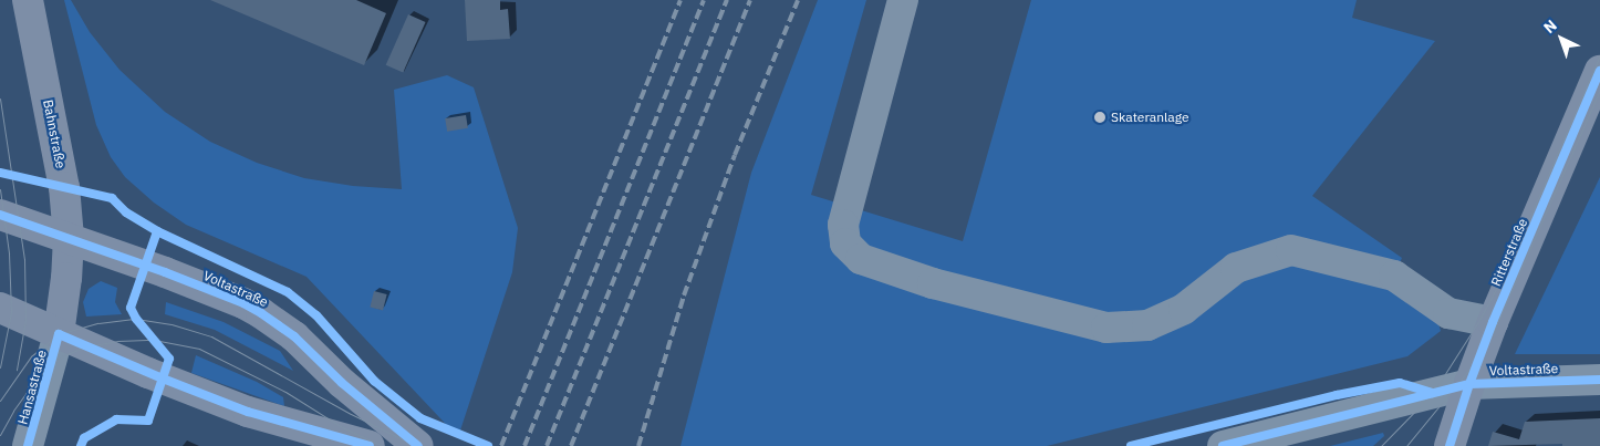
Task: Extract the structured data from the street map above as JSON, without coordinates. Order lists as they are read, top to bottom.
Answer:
{
  "streets": {
    "main road": ["Bahnstraße", "Ritterstraße", "Voltastraße"],
    "street": ["Hansastraße"]
  },
  "crossings": [
    ["Bahnstraße", "Voltastraße"],
    ["Bahnstraße", "Hansastraße"],
    ["Ritterstraße", "Voltastraße"]
  ],
  "places": ["Skateranlage"],
  "north": "top left"
}
